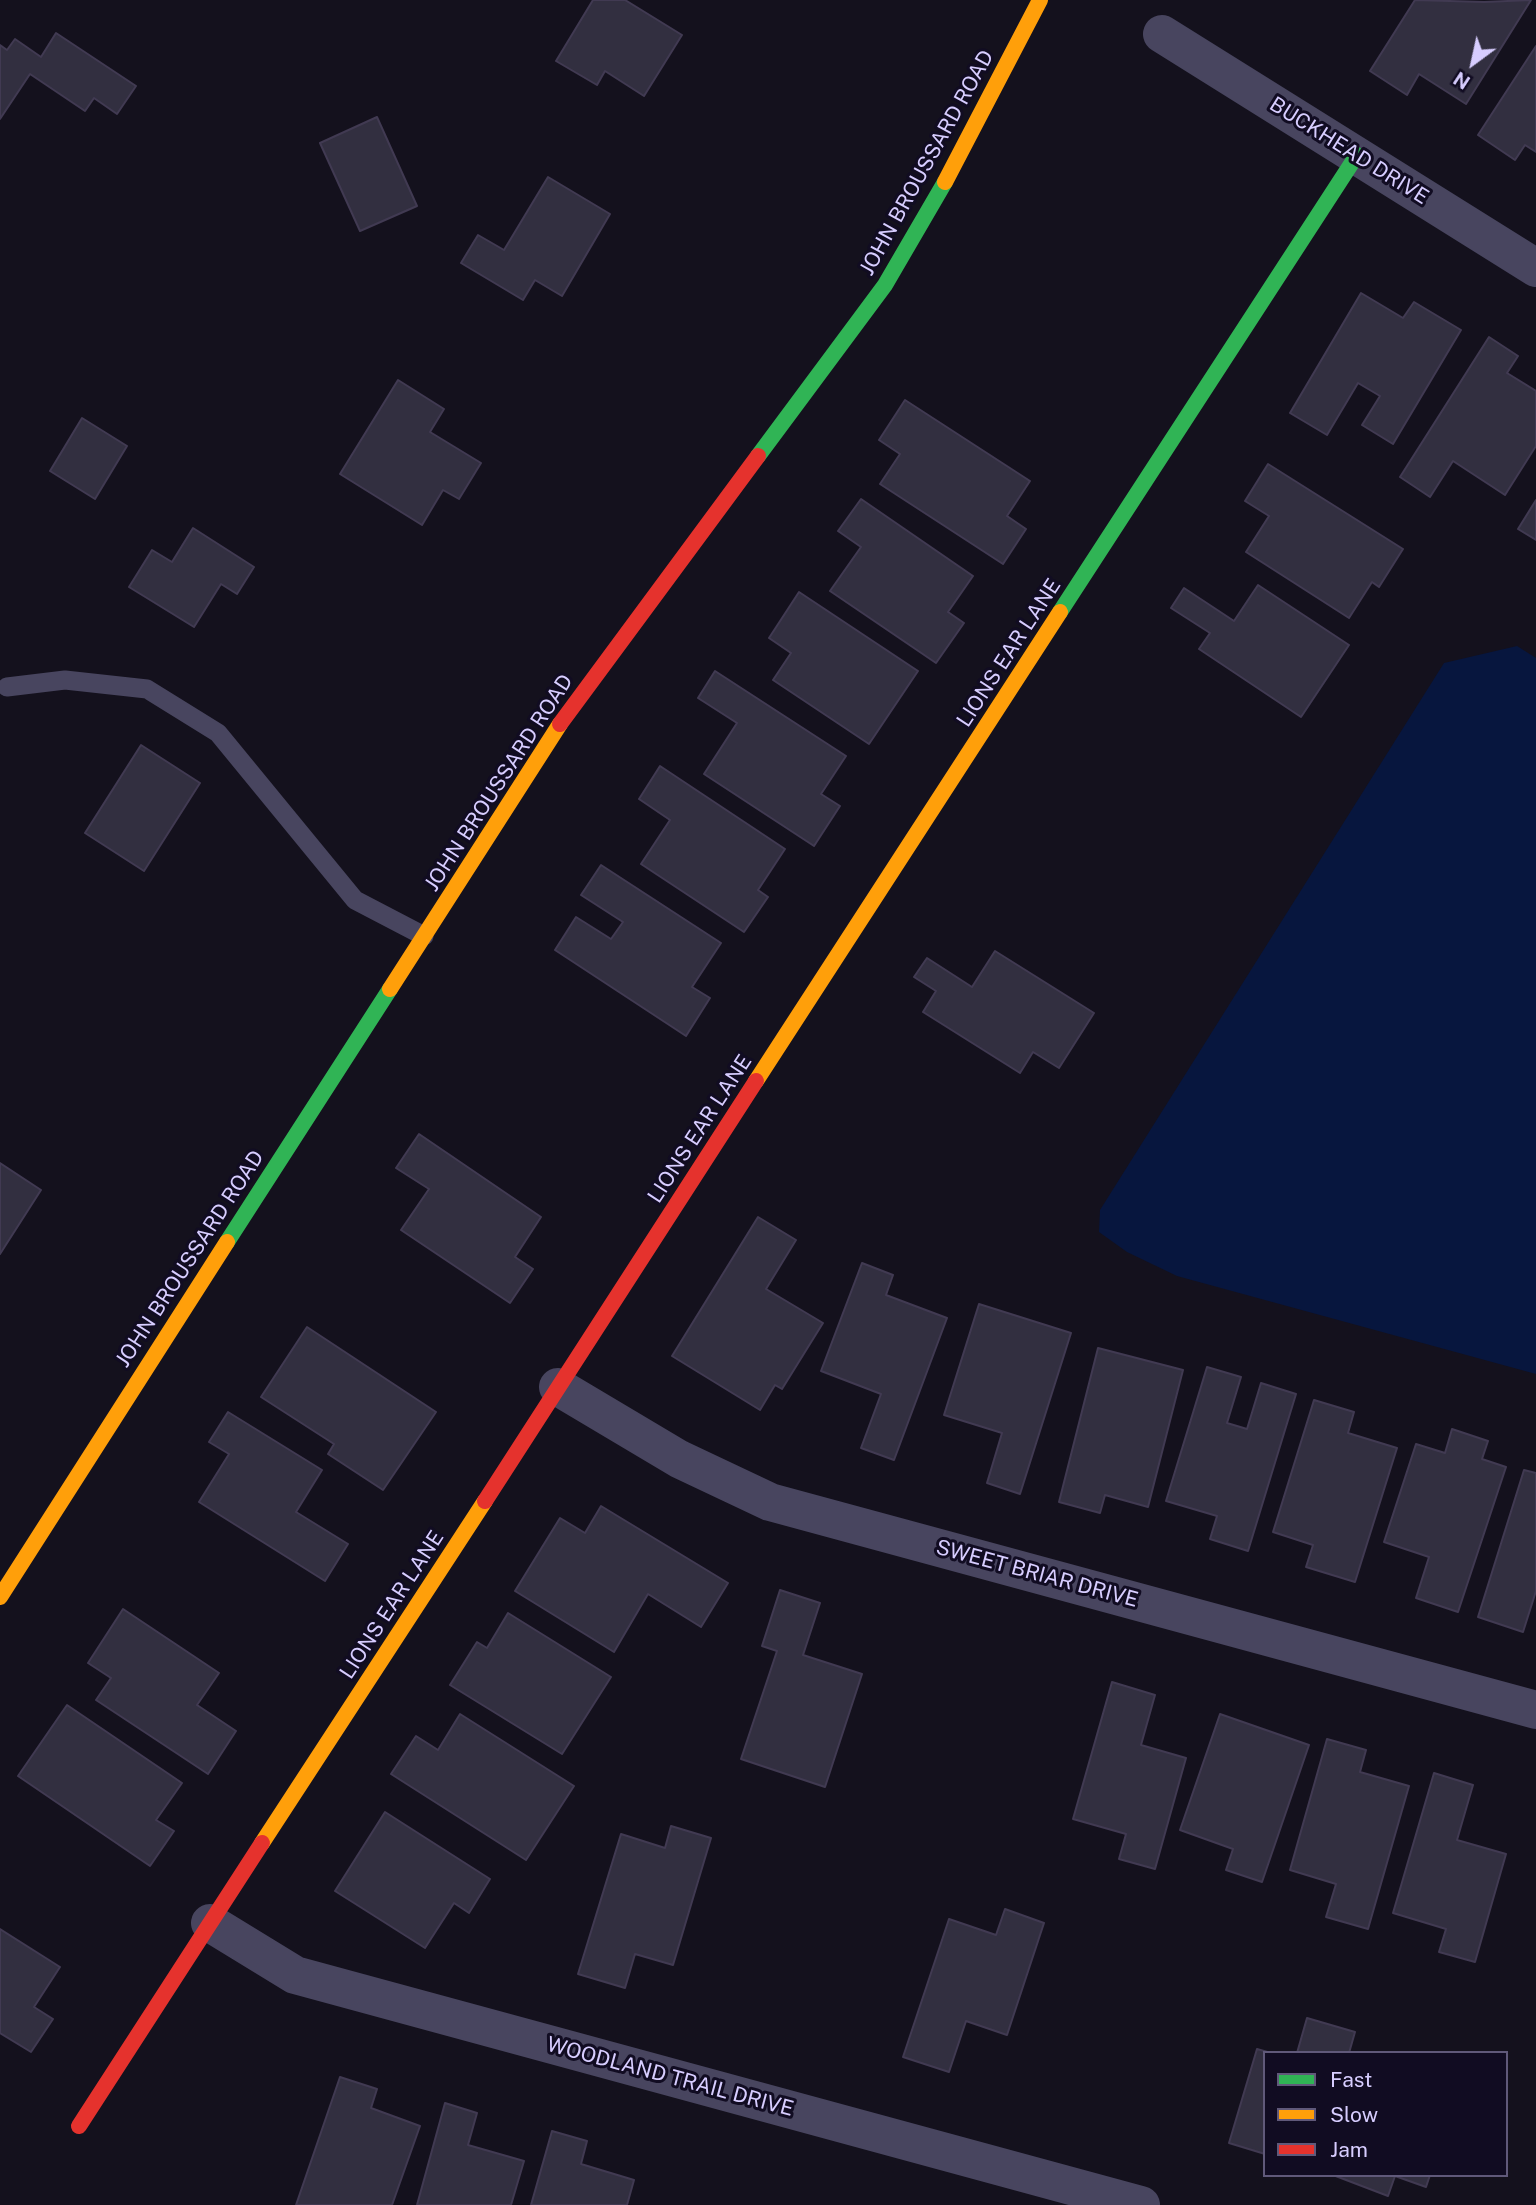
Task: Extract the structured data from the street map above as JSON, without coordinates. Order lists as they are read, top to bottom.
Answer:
{
  "streets": {
    "street": [
      "BUCKHEAD DRIVE",
      "JOHN BROUSSARD ROAD",
      "LIONS EAR LANE",
      "SWEET BRIAR DRIVE",
      "WOODLAND TRAIL DRIVE"
    ]
  },
  "crossings": [
    ["BUCKHEAD DRIVE", "LIONS EAR LANE"],
    ["LIONS EAR LANE", "SWEET BRIAR DRIVE"],
    ["LIONS EAR LANE", "WOODLAND TRAIL DRIVE"]
  ],
  "legend": ["Fast", "Slow", "Jam"],
  "north": "bottom left"
}
